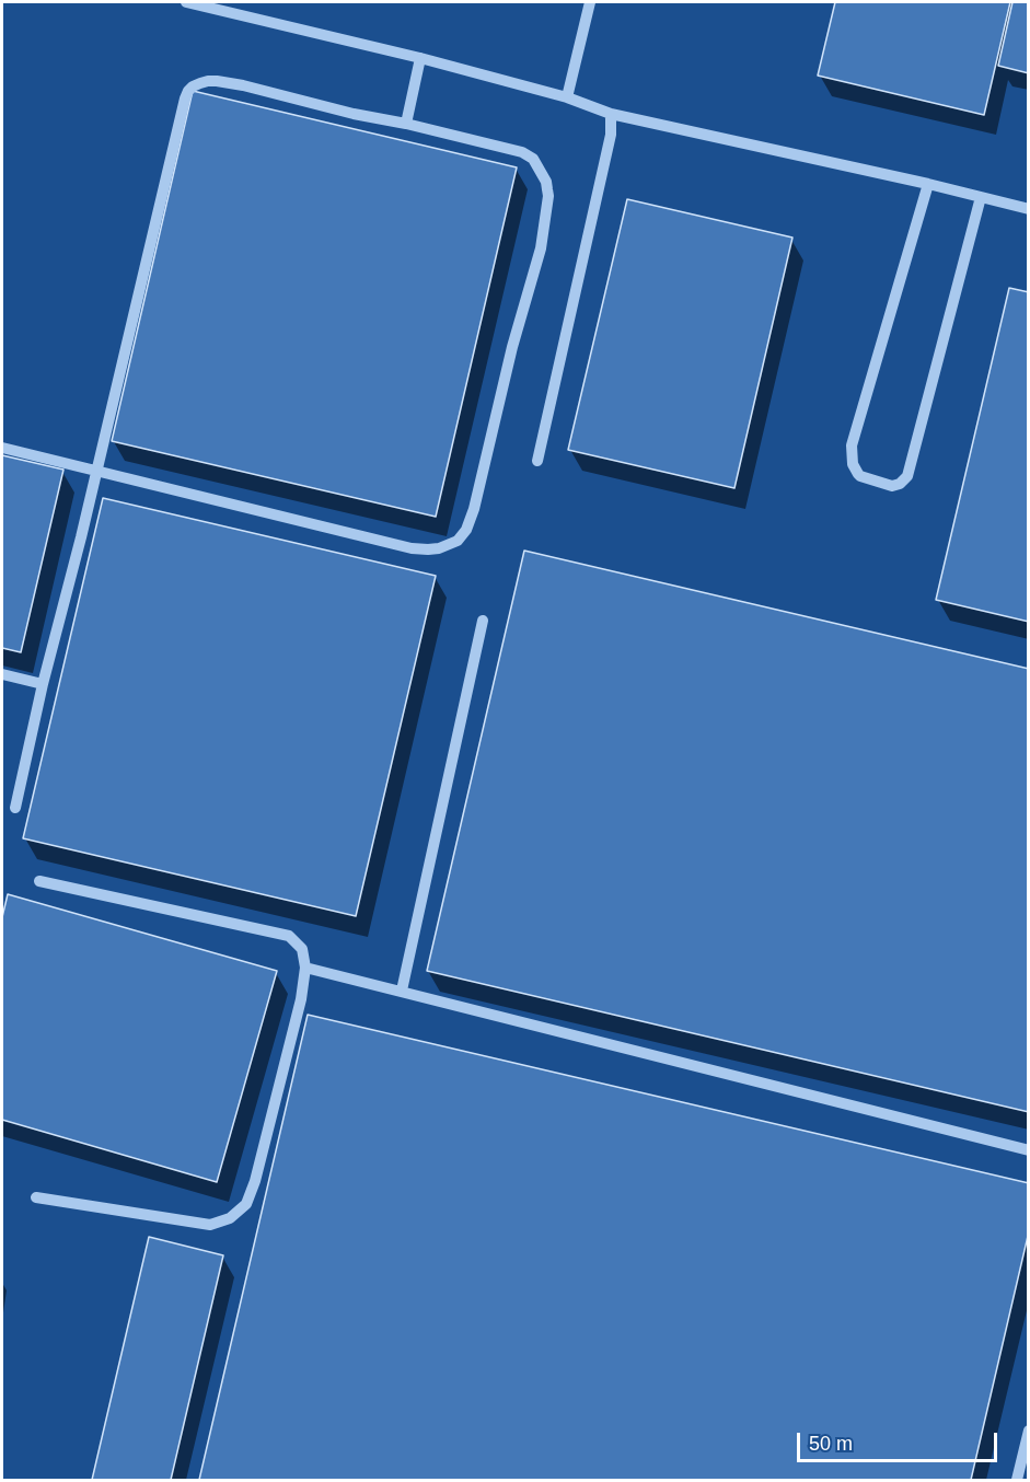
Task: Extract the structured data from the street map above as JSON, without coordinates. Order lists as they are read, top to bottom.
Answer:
{
  "scale_bar": "50 m"
}
